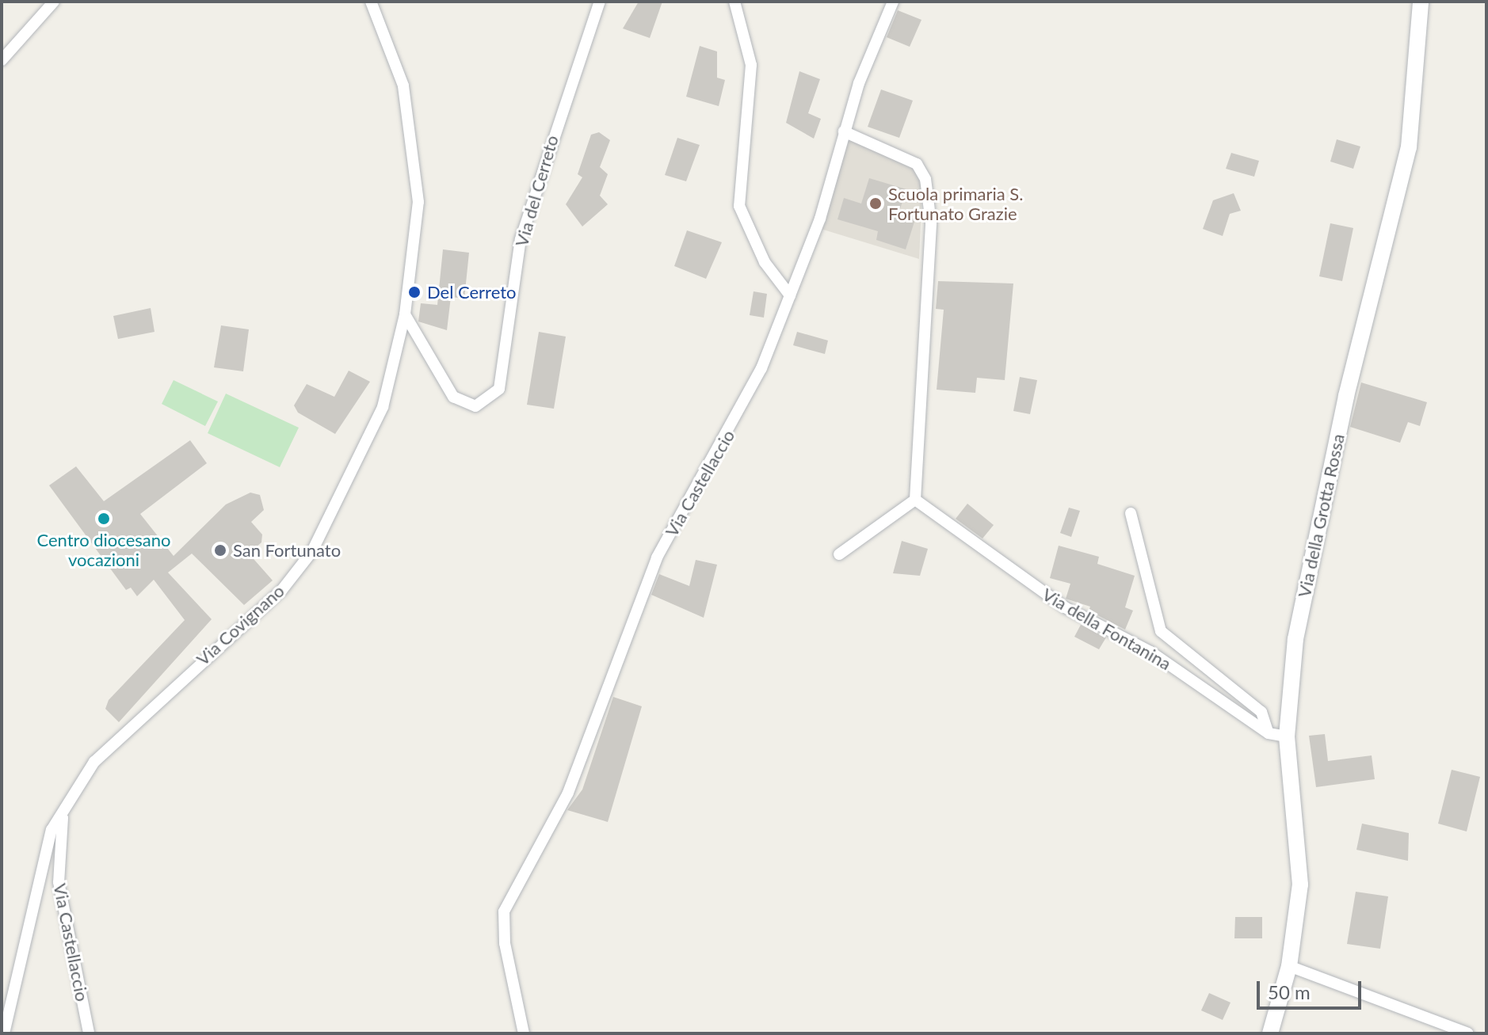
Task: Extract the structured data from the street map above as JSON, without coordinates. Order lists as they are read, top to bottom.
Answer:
{
  "streets": {
    "street": [
      "Via del Cerreto",
      "Via Castellaccio",
      "Via della Grotta Rossa",
      "Via Covignano",
      "Via della Fontanina"
    ]
  },
  "crossings": [
    ["Via del Cerreto", "Via Covignano"],
    ["Via Castellaccio", "Via Covignano"],
    ["Via della Grotta Rossa", "Via della Fontanina"]
  ],
  "places": [
    "Scuola primaria S. Fortunato Grazie",
    "Del Cerreto",
    "Centro diocesano vocazioni",
    "San Fortunato"
  ],
  "scale_bar": "50 m"
}
